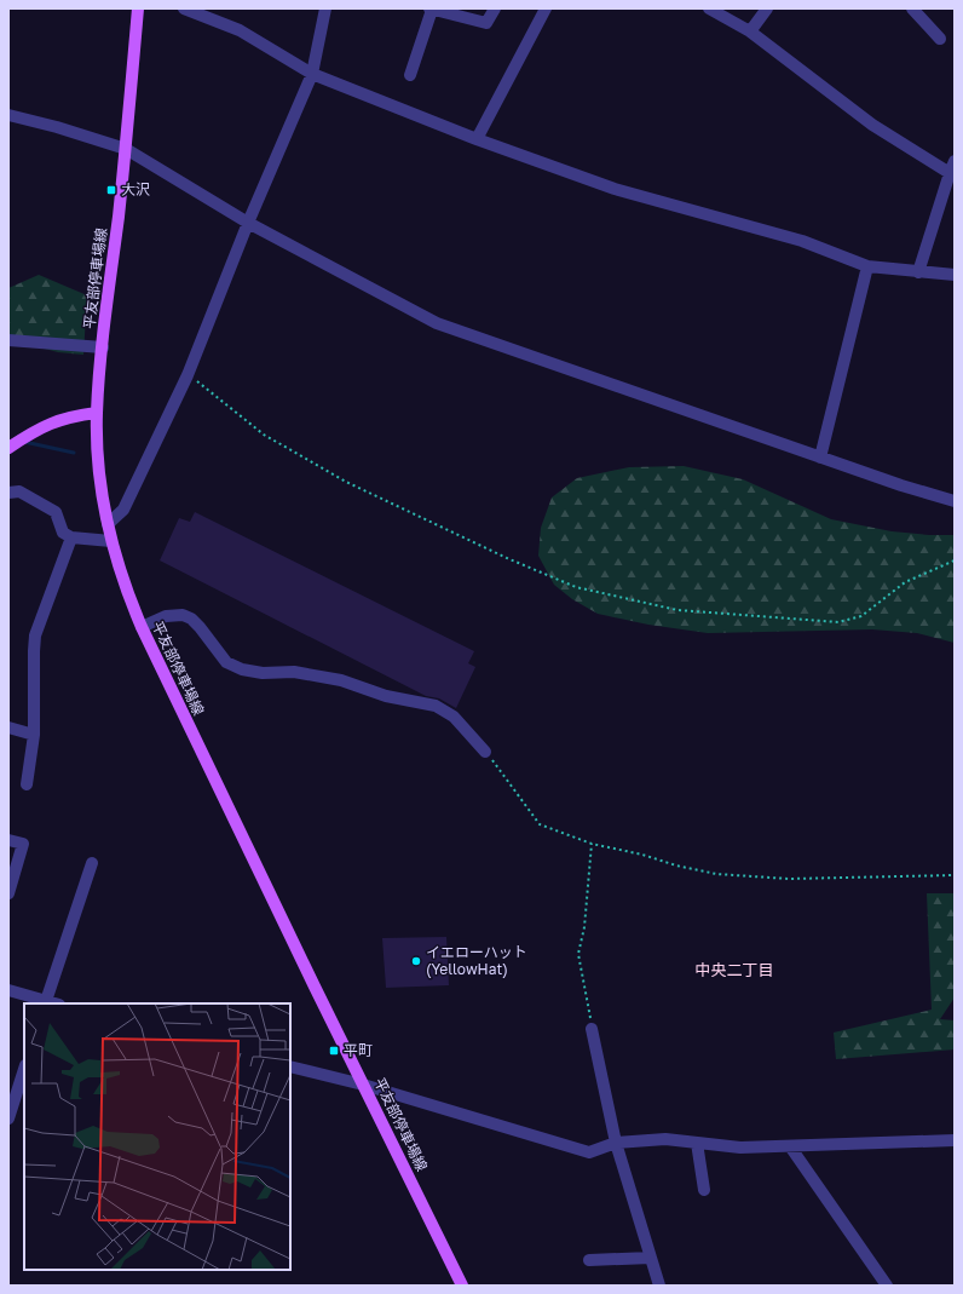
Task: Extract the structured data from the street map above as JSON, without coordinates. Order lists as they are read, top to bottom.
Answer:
{
  "streets": {
    "main road": ["平友部停車場線"]
  },
  "districts": ["中央二丁目"],
  "places": {
    "transit": ["大沢", "平町"],
    "other": ["イエローハット (YellowHat)"]
  }
}
